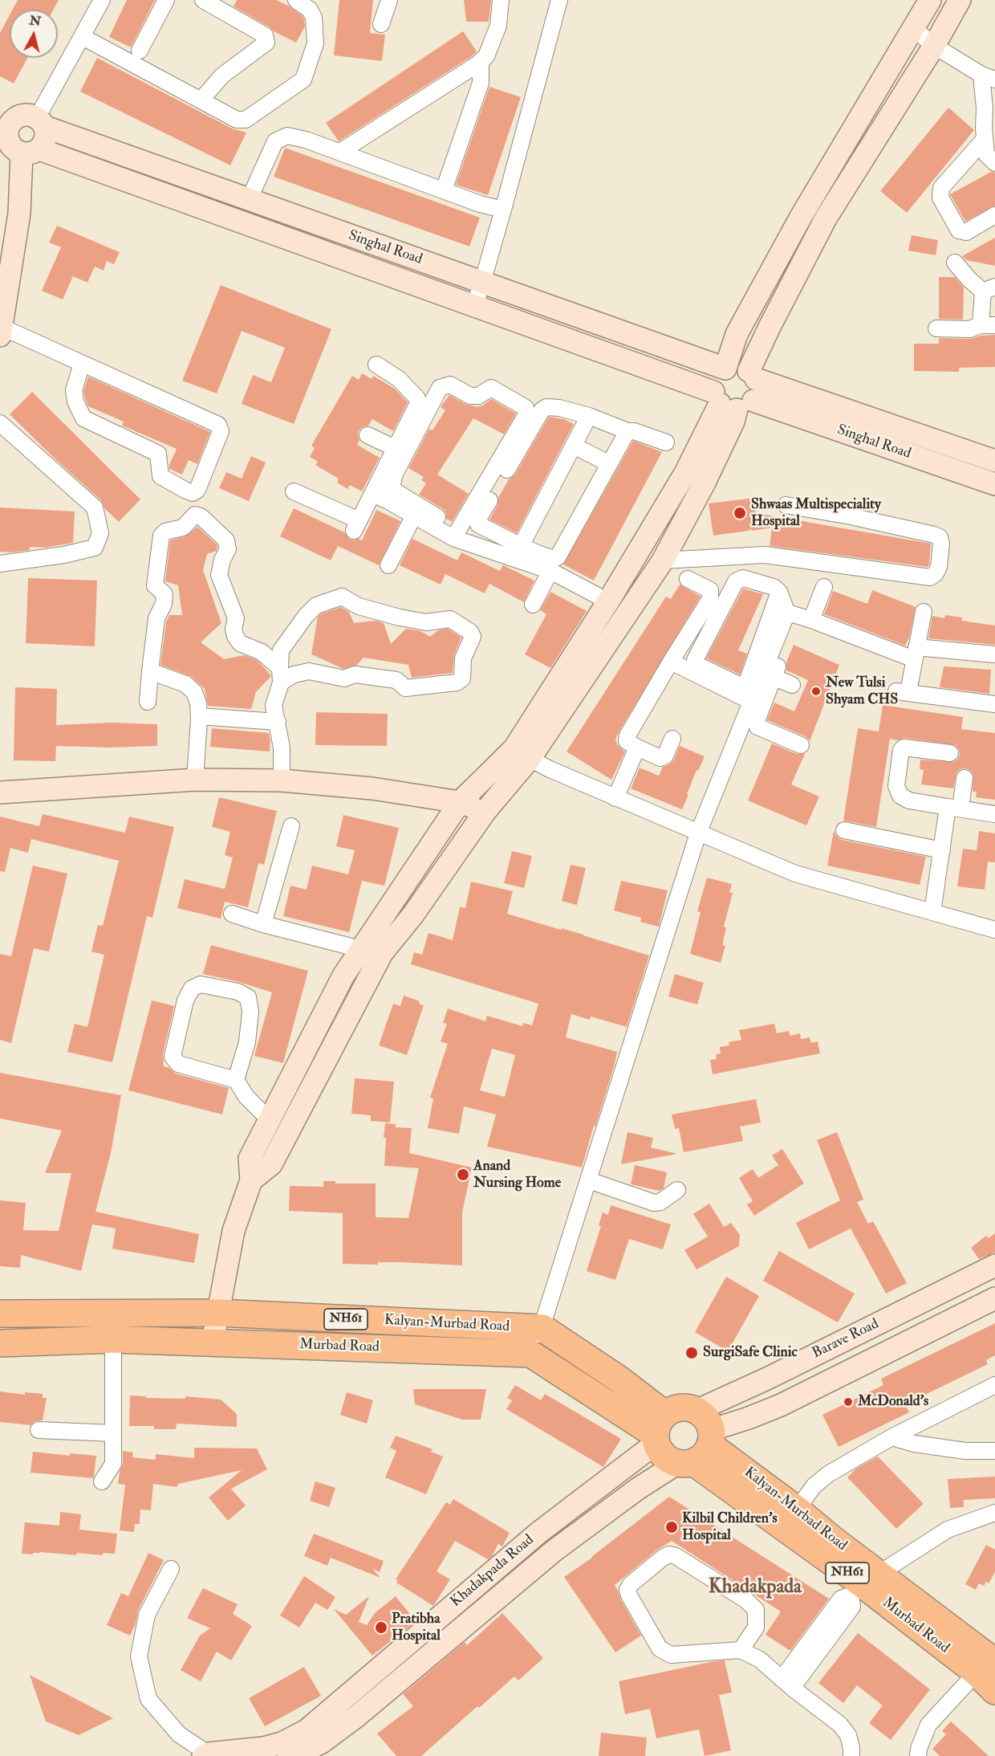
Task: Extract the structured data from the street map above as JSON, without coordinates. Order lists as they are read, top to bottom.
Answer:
{
  "streets": {
    "highway": ["NH61", "Kalyan-Murbad Road", "Murbad Road"],
    "street": ["Singhal Road", "Barave Road", "Khadakpada Road"]
  },
  "crossings": [
    ["NH61", "Kalyan-Murbad Road"],
    ["NH61", "Barave Road"],
    ["NH61", "Murbad Road"],
    ["NH61", "Khadakpada Road"],
    ["Kalyan-Murbad Road", "Barave Road"],
    ["Kalyan-Murbad Road", "Khadakpada Road"],
    ["Barave Road", "Khadakpada Road"]
  ],
  "districts": ["Khadakpada"],
  "places": [
    "Shwaas Multispeciality Hospital",
    "New Tulsi Shyam CHS",
    "Anand Nursing Home",
    "SurgiSafe Clinic",
    "McDonald's",
    "Kilbil Children's Hospital",
    "Pratibha Hospital"
  ],
  "north": "top"
}
